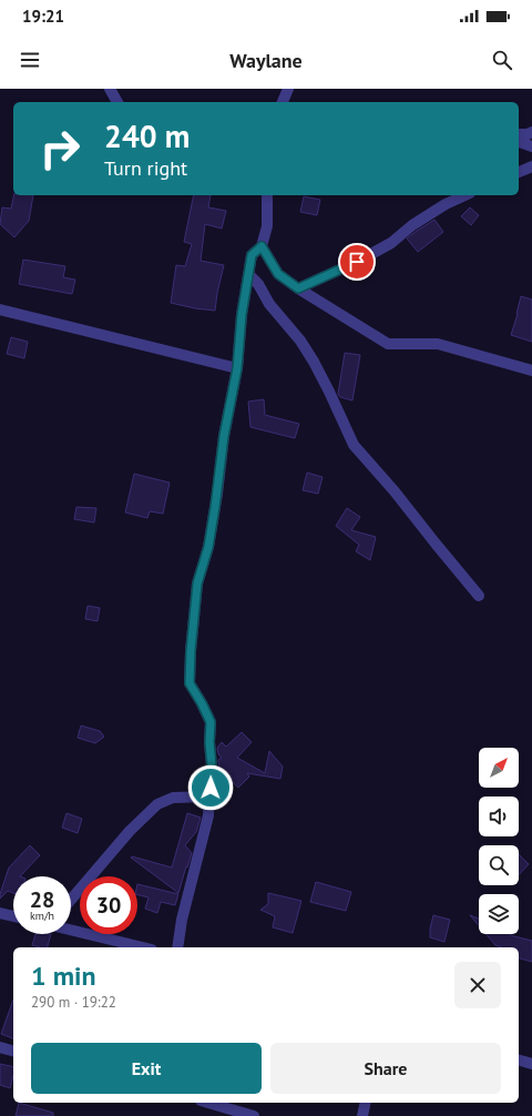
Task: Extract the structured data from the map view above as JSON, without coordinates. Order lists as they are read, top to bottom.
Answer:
{
  "north": "top right",
  "page": {
    "status": "19:21",
    "header": "Waylane",
    "turn": ["240 m", "Turn right"],
    "speed": "28 km/h",
    "limit": "30",
    "heading": ["1 min", "290 m · 19:22"],
    "buttons": ["Exit", "Share"]
  }
}
